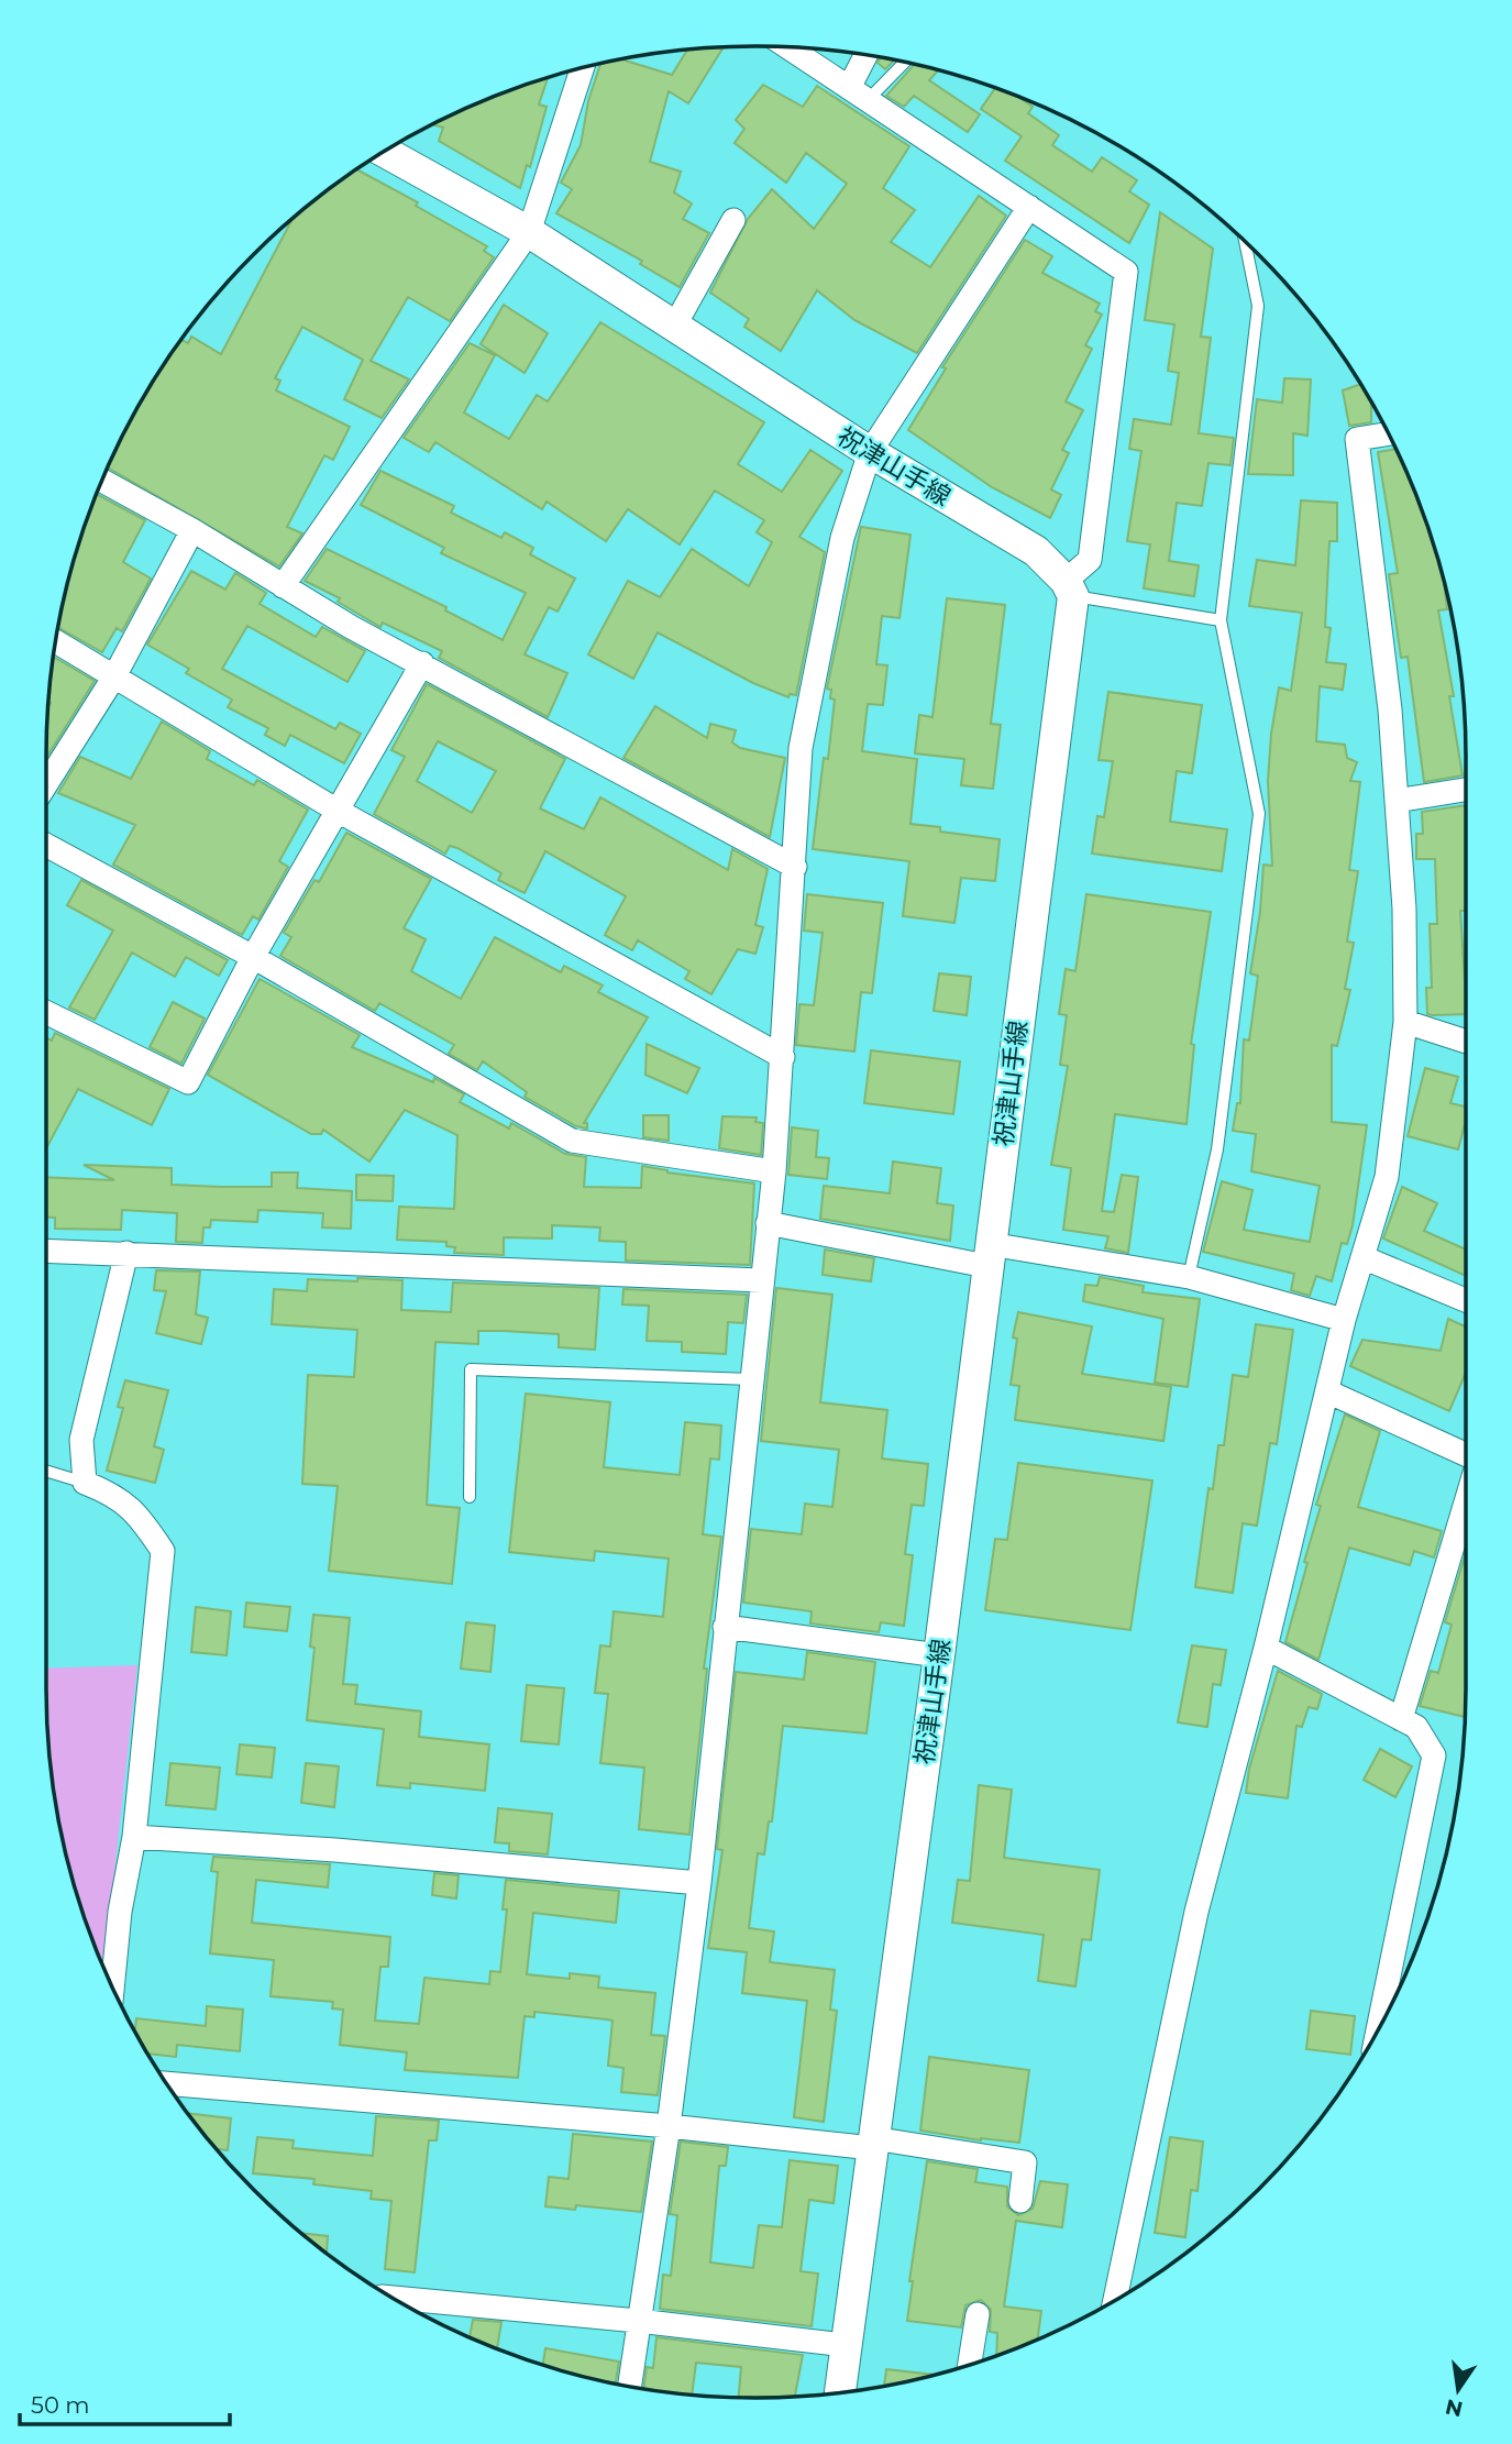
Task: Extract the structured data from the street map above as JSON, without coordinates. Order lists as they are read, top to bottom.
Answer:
{
  "streets": {
    "street": ["祝津山手線"]
  },
  "scale_bar": "50 m",
  "north": "bottom"
}
